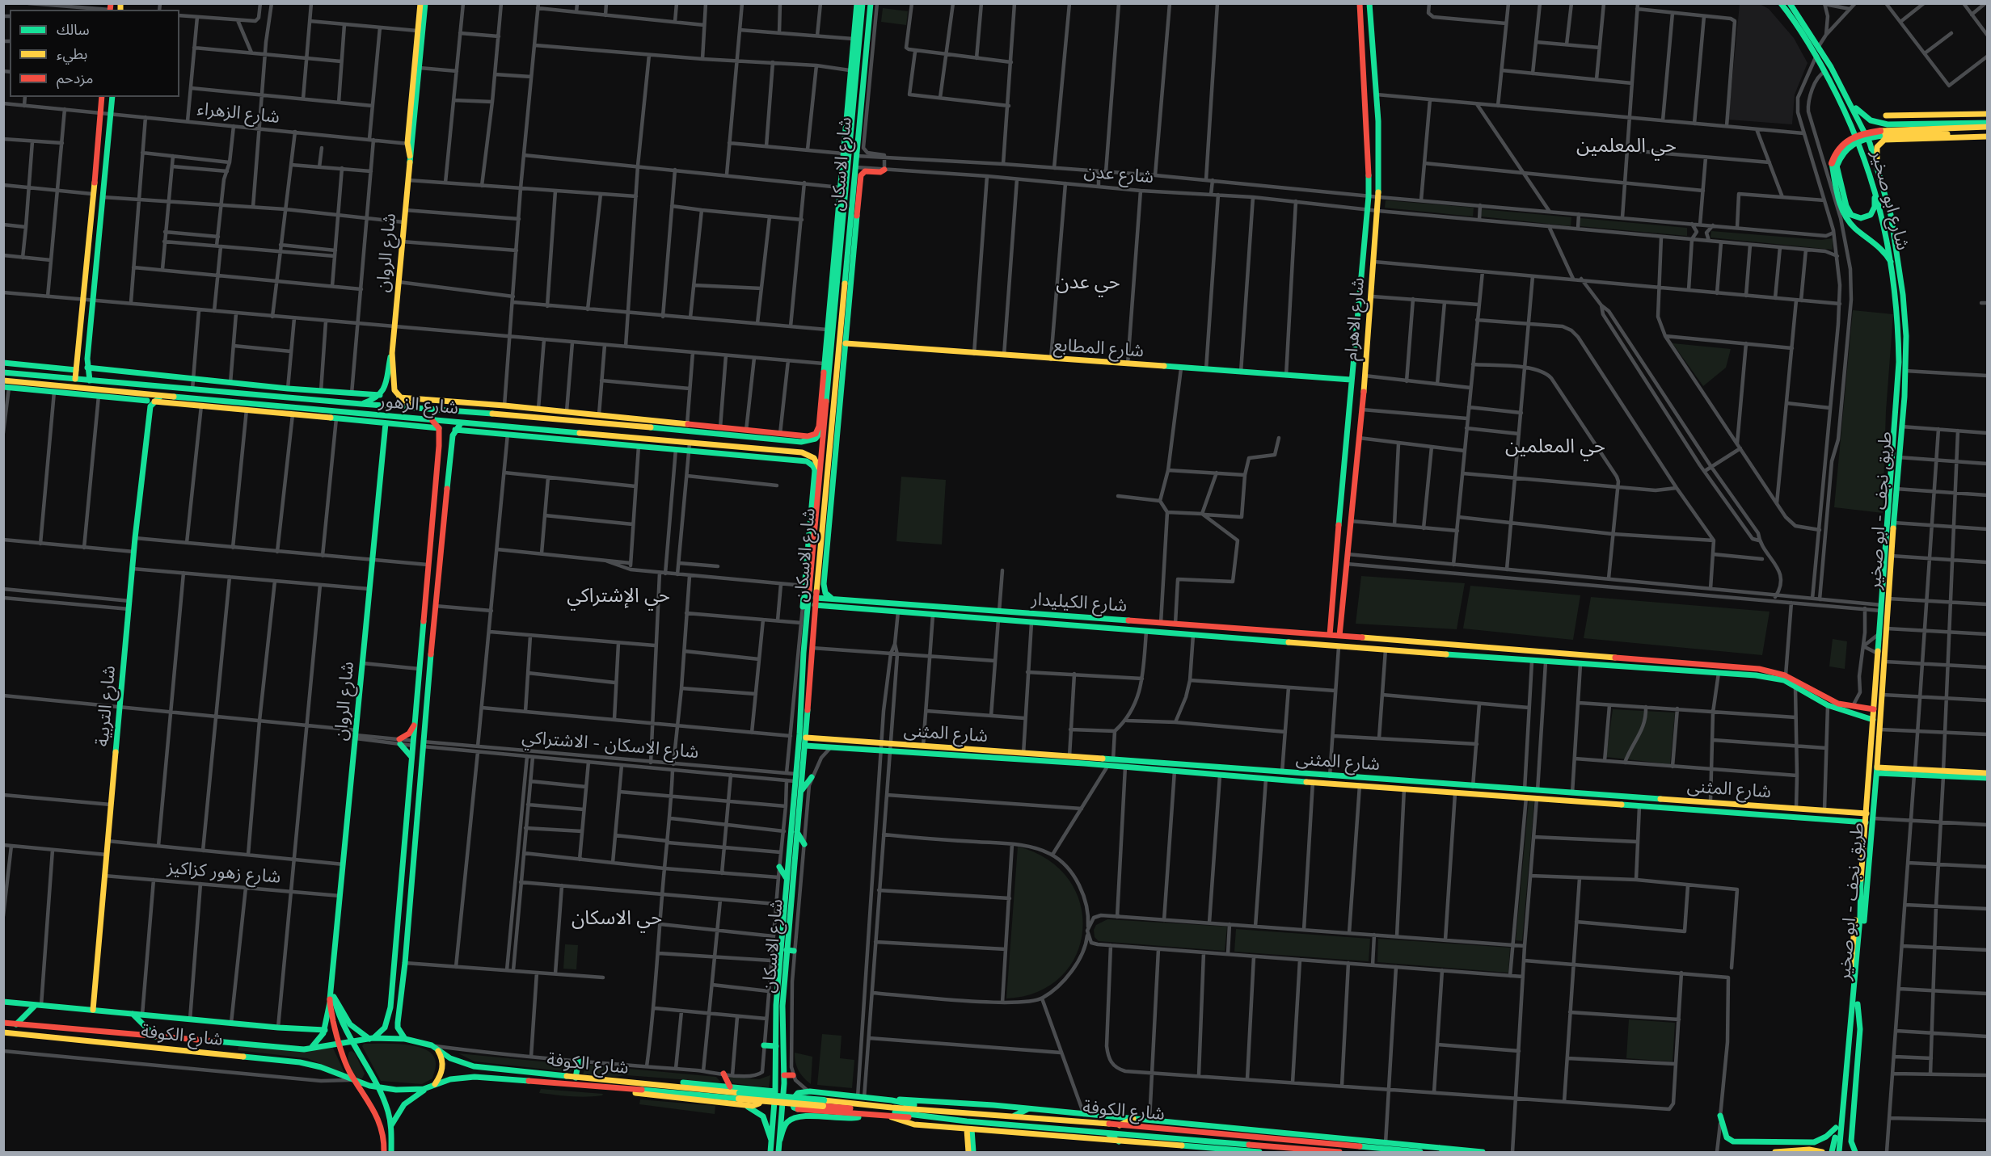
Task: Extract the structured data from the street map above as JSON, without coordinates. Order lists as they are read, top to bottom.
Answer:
{
  "streets": {
    "main road": [
      "شارع الاسكان",
      "شارع ابو صخير",
      "شارع الروان",
      "شارع الاهرام",
      "شارع المطابع",
      "شارع الزهور",
      "طريق نجف - ابو صخير",
      "شارع الكيليدار",
      "شارع التربية",
      "شارع المثنى",
      "شارع الكوفة"
    ],
    "street": [
      "شارع الزهراء",
      "شارع عدن",
      "شارع الاسكان - الاشتراكي",
      "شارع زهور كزاكيز"
    ]
  },
  "crossings": [
    ["شارع الزهراء", "شارع الروان"],
    ["شارع الاسكان", "شارع عدن"],
    ["شارع الاسكان", "شارع الزهور"],
    ["شارع الاسكان", "شارع الكيليدار"],
    ["شارع الاسكان", "شارع المثنى"],
    ["شارع الاسكان", "شارع الاسكان - الاشتراكي"],
    ["شارع عدن", "شارع الاهرام"],
    ["شارع ابو صخير", "طريق نجف - ابو صخير"],
    ["شارع الروان", "شارع زهور كزاكيز"],
    ["شارع الروان", "شارع الكوفة"],
    ["شارع الاهرام", "شارع المطابع"],
    ["شارع الاهرام", "شارع الكيليدار"],
    ["طريق نجف - ابو صخير", "شارع المثنى"],
    ["شارع التربية", "شارع زهور كزاكيز"]
  ],
  "districts": [
    "حي المعلمين",
    "حي عدن",
    "حي المعلمین",
    "حي الإشتراكي",
    "حي الاسكان"
  ],
  "legend": ["سالك", "بطيء", "مزدحم"]
}
